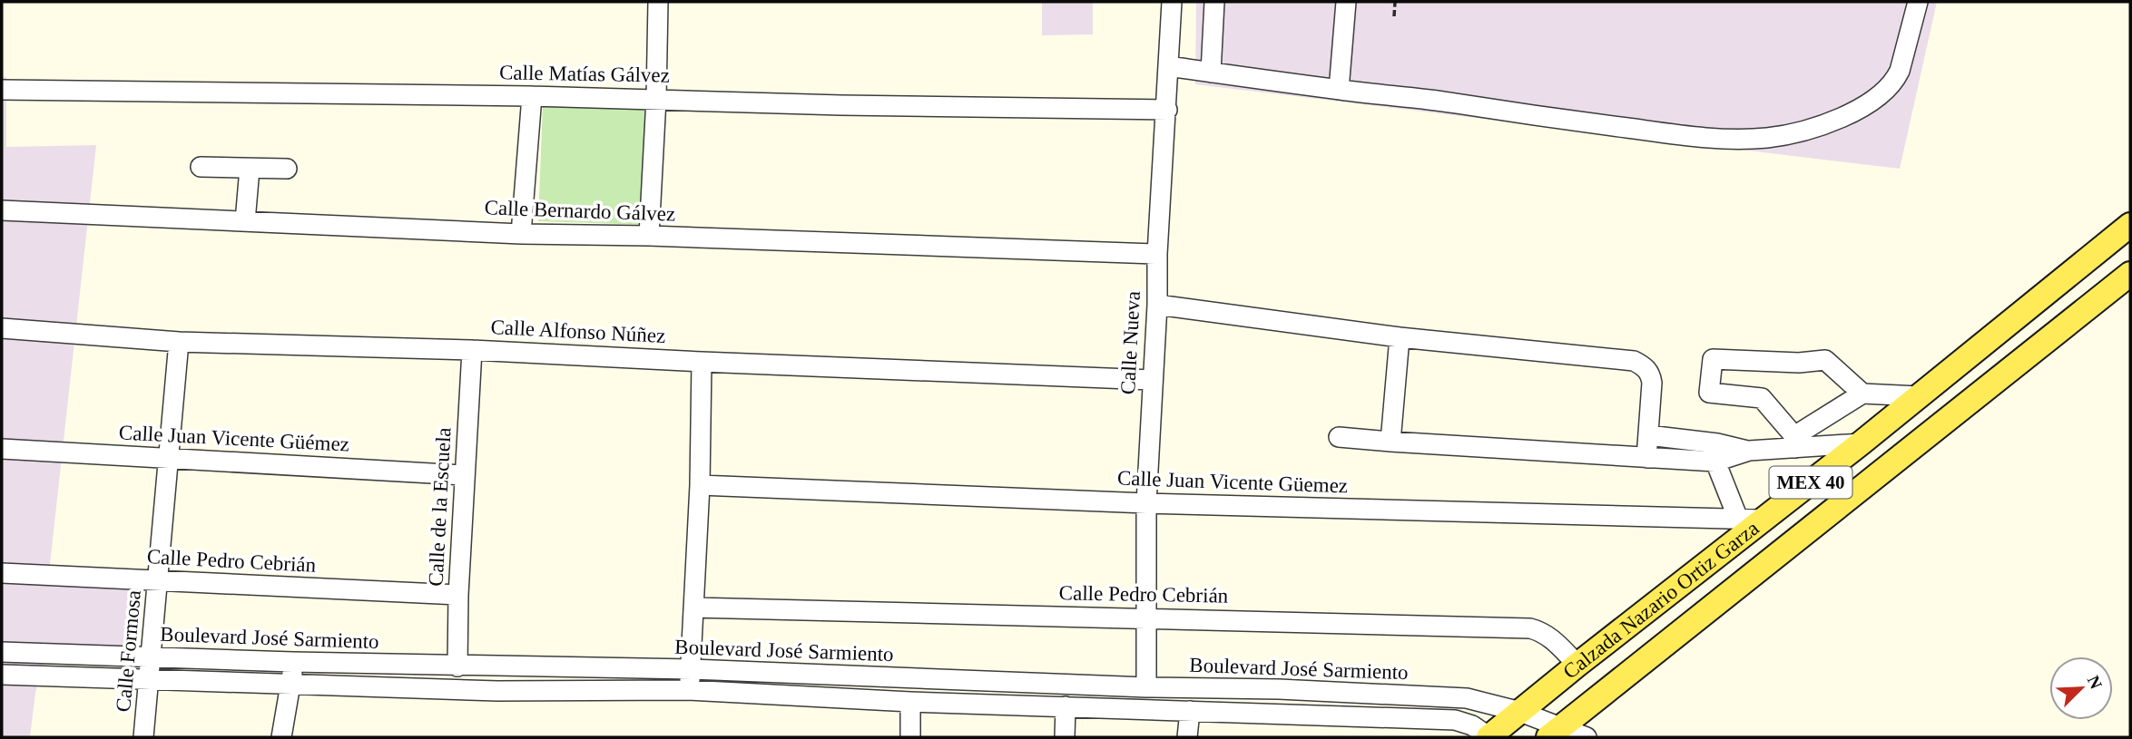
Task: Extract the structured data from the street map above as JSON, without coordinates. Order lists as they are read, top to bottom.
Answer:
{
  "streets": {
    "main road": ["MEX 40", "Calzada Nazario Ortiz Garza"],
    "street": [
      "Calle Matías Gálvez",
      "Calle Bernardo Gálvez",
      "Calle Alfonso Núñez",
      "Calle Nueva",
      "Calle Juan Vicente Güémez",
      "Calle Juan Vicente Güemez",
      "Calle de la Escuela",
      "Calle Pedro Cebrián",
      "Boulevard José Sarmiento",
      "Calle Formosa"
    ]
  },
  "crossings": [
    ["Calle Matías Gálvez", "Calle Nueva"],
    ["Calle Bernardo Gálvez", "Calle Nueva"],
    ["Calle Alfonso Núñez", "Calle Nueva"],
    ["Calle Alfonso Núñez", "Calle de la Escuela"],
    ["Calle Alfonso Núñez", "Calle Formosa"],
    ["Calle Nueva", "Calle Juan Vicente Güemez"],
    ["Calle Nueva", "Calle Pedro Cebrián"],
    ["Calle Nueva", "Boulevard José Sarmiento"],
    ["Calle Juan Vicente Güémez", "Calle de la Escuela"],
    ["Calle Juan Vicente Güémez", "Calle Formosa"],
    ["Calle Juan Vicente Güemez", "Calzada Nazario Ortiz Garza"],
    ["Calle de la Escuela", "Calle Pedro Cebrián"],
    ["Calle de la Escuela", "Boulevard José Sarmiento"],
    ["Calle Pedro Cebrián", "Calzada Nazario Ortiz Garza"],
    ["Calle Pedro Cebrián", "Calle Formosa"],
    ["Calzada Nazario Ortiz Garza", "Boulevard José Sarmiento"],
    ["Boulevard José Sarmiento", "Calle Formosa"]
  ],
  "north": "top right"
}
